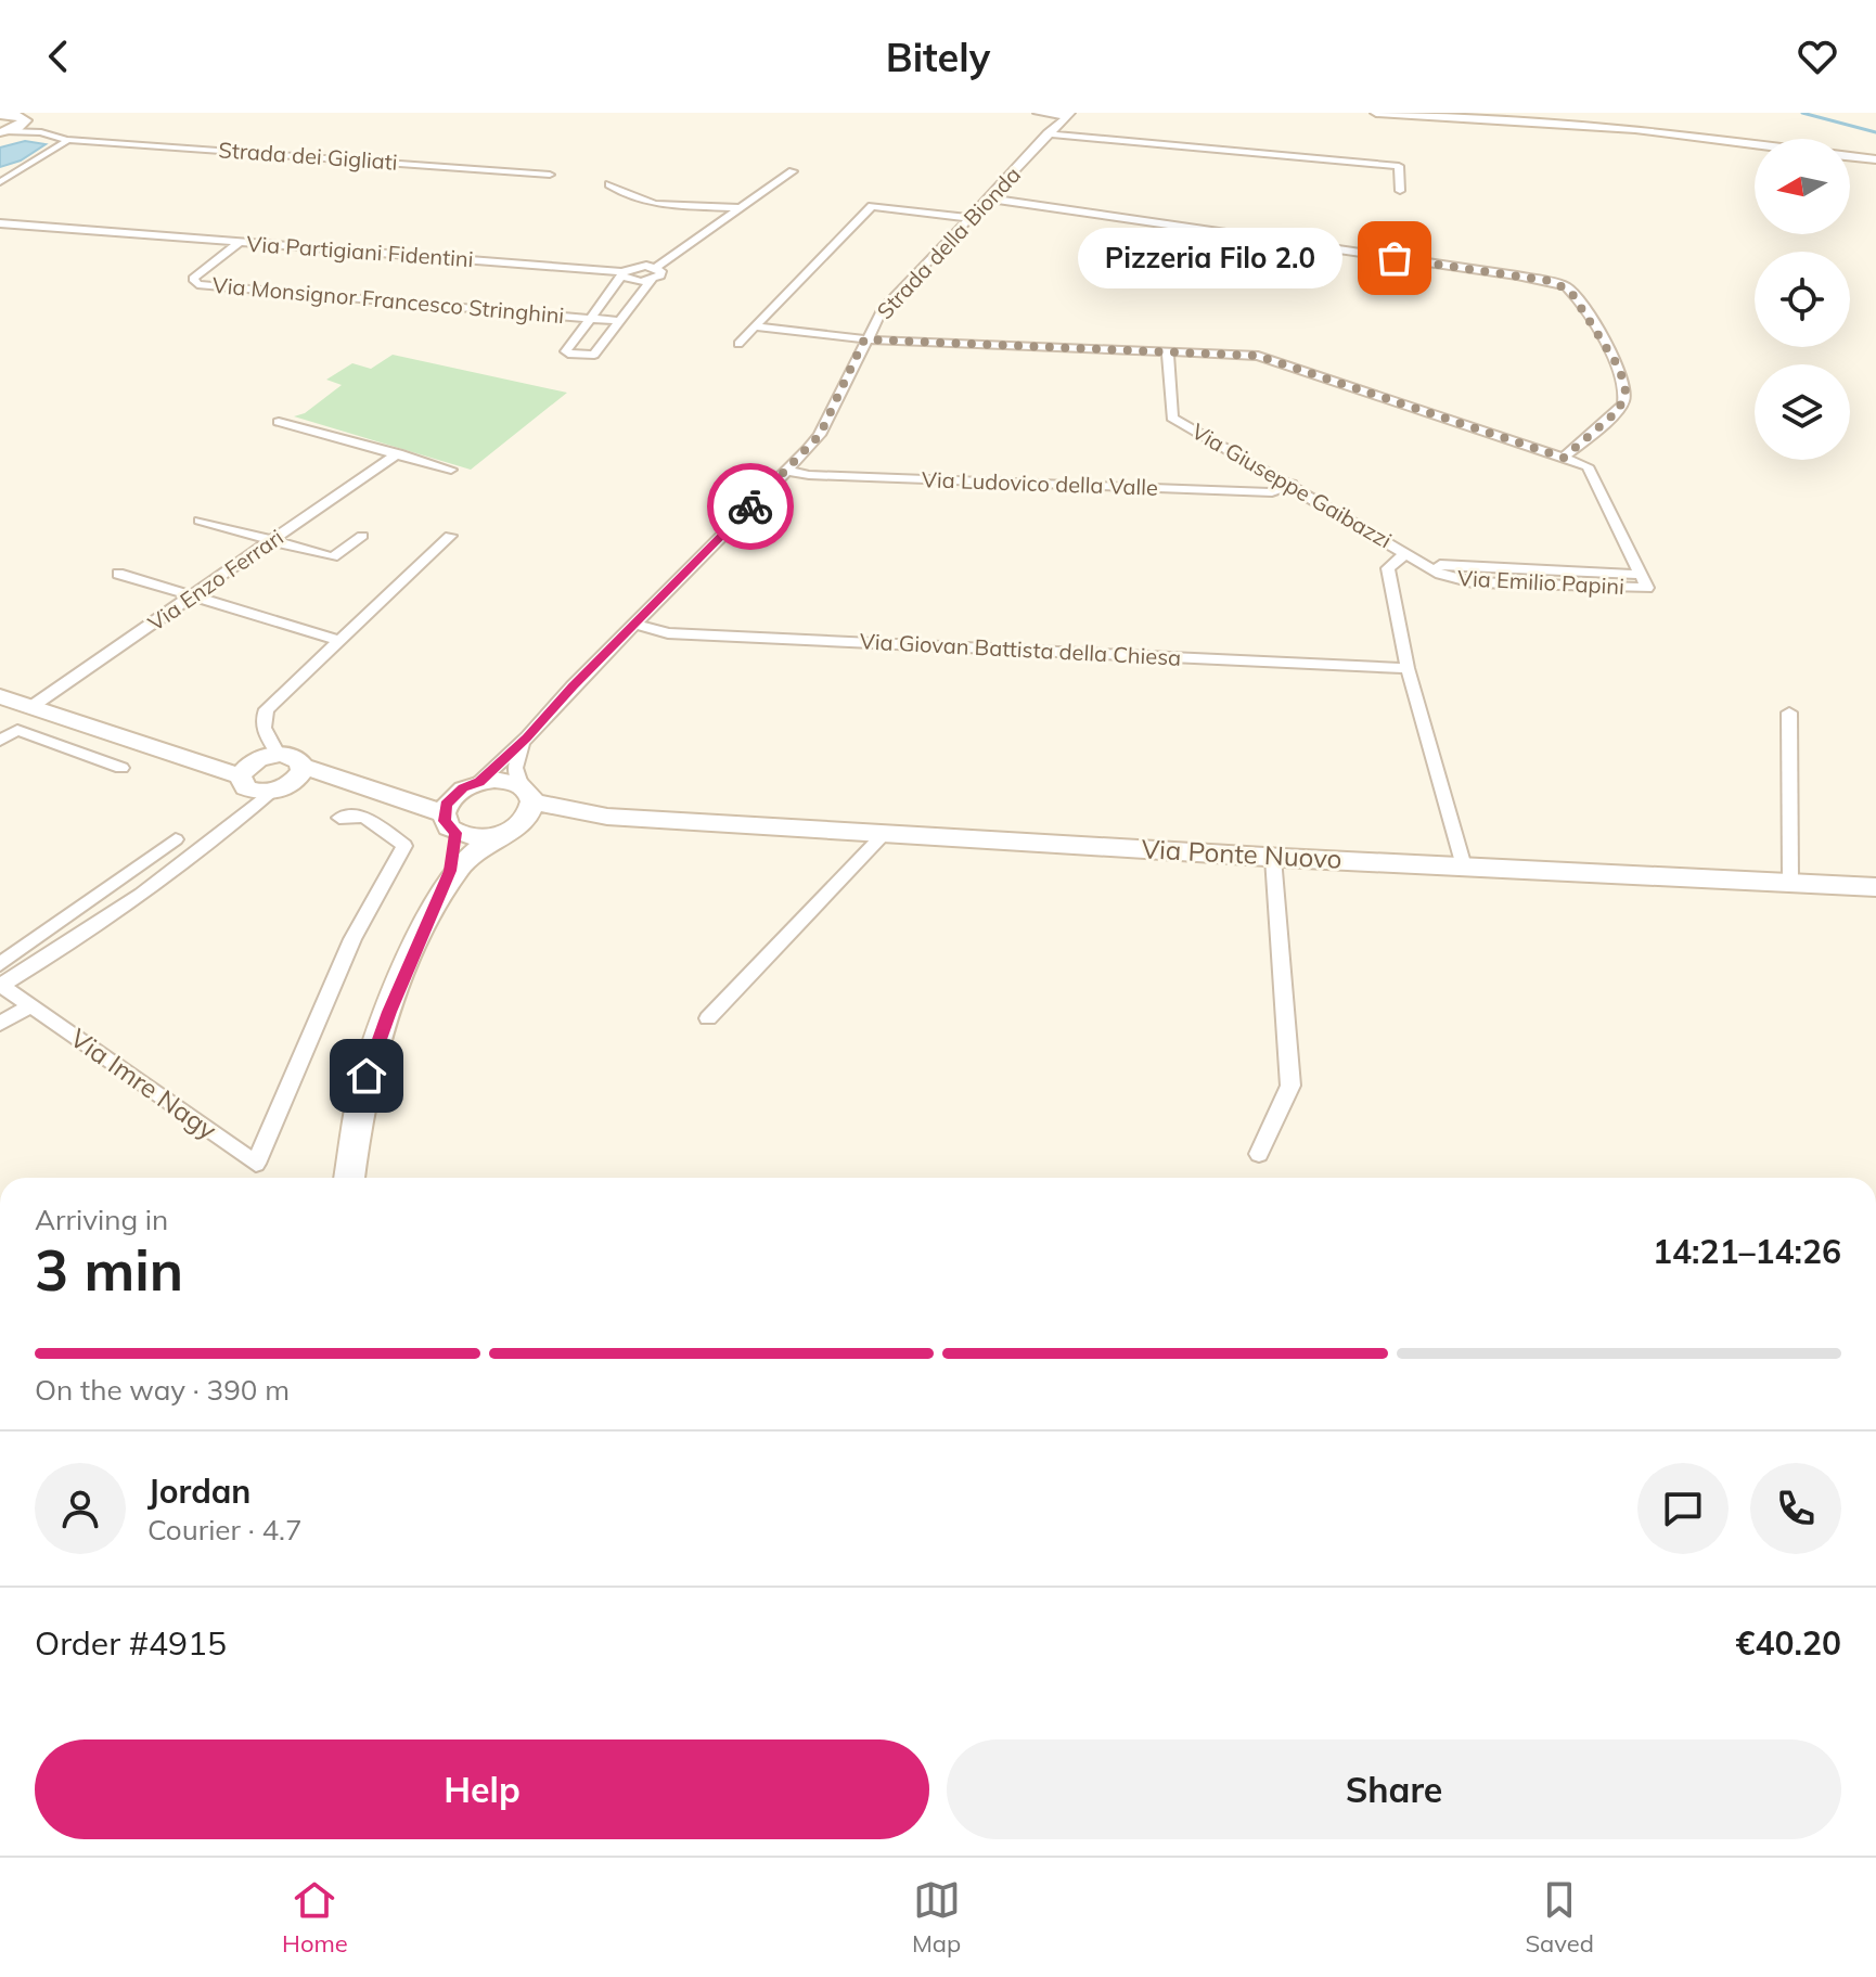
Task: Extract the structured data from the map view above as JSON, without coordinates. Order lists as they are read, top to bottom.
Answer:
{
  "streets": {
    "street": [
      "Strada dei Gigliati",
      "Strada della Bionda",
      "Via Partigiani Fidentini",
      "Via Monsignor Francesco Stringhini",
      "Via Ludovico della Valle",
      "Via Giuseppe Gaibazzi",
      "Via Enzo Ferrari",
      "Via Emilio Papini",
      "Via Giovan Battista della Chiesa",
      "Via Ponte Nuovo",
      "Via Imre Nagy"
    ]
  },
  "crossings": [
    ["Strada della Bionda", "Via Ludovico della Valle"],
    ["Strada della Bionda", "Via Emilio Papini"],
    ["Strada della Bionda", "Via Giovan Battista della Chiesa"],
    ["Strada della Bionda", "Via Ponte Nuovo"],
    ["Via Partigiani Fidentini", "Via Monsignor Francesco Stringhini"],
    ["Via Ludovico della Valle", "Via Giuseppe Gaibazzi"],
    ["Via Giuseppe Gaibazzi", "Via Emilio Papini"],
    ["Via Giuseppe Gaibazzi", "Via Giovan Battista della Chiesa"],
    ["Via Giuseppe Gaibazzi", "Via Ponte Nuovo"]
  ],
  "places": ["Pizzeria Filo 2.0"],
  "north": "left",
  "page": {
    "header": "Bitely",
    "bubble": "Pizzeria Filo 2.0",
    "heading": ["3 min", "Arriving in", "14:21–14:26"],
    "panel": [
      "Jordan",
      "Courier · 4.7",
      "Order #4915",
      "€40.20"
    ],
    "bar": "On the way · 390 m",
    "buttons": ["Help", "Share"],
    "tabs": ["Home", "Map", "Saved"]
  }
}
